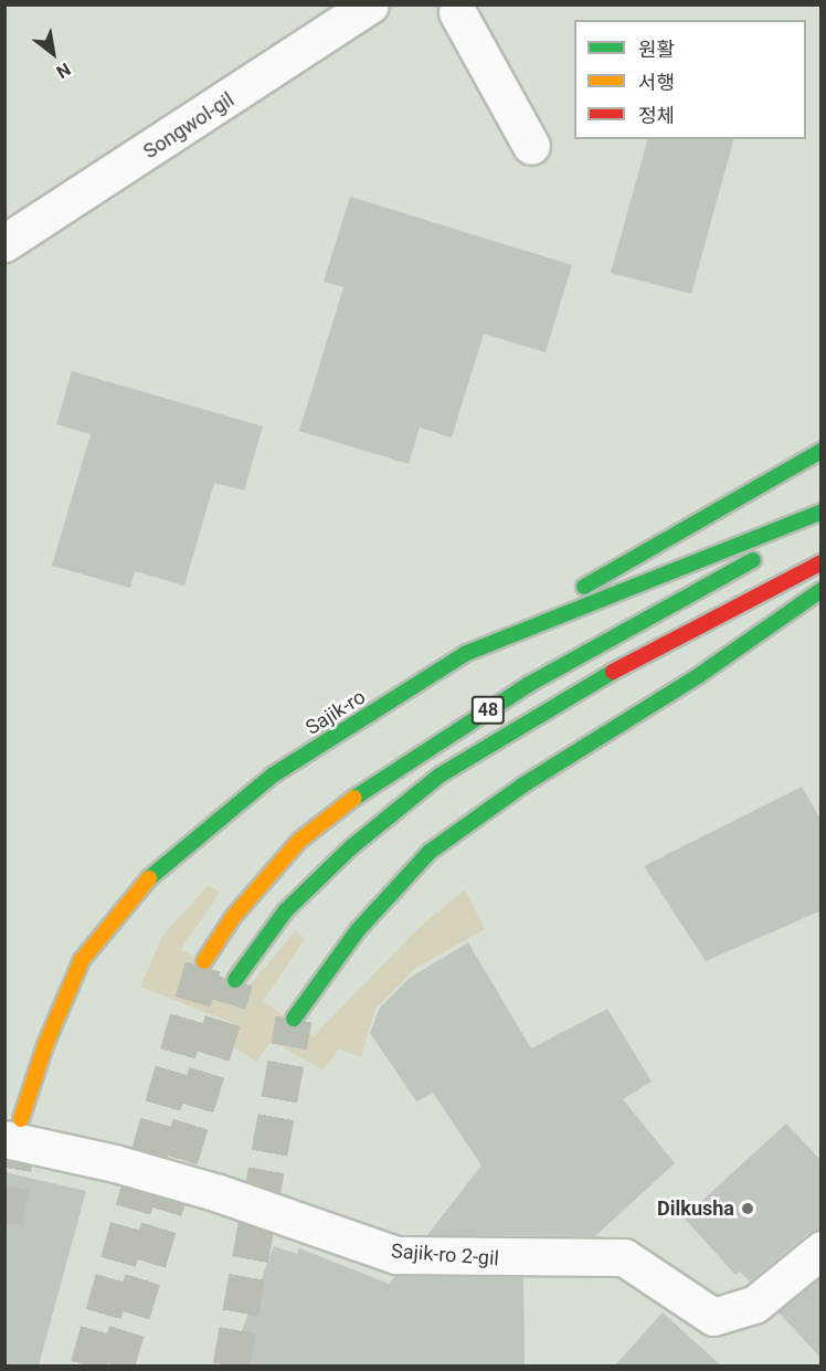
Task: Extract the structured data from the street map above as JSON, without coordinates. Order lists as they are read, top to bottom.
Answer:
{
  "streets": {
    "main road": ["48", "Sajik-ro"],
    "street": ["Songwol-gil", "Sajik-ro 2-gil"]
  },
  "crossings": [
    ["Sajik-ro", "Sajik-ro 2-gil"]
  ],
  "places": ["Dilkusha"],
  "legend": ["원활", "서행", "정체"],
  "north": "bottom right"
}
